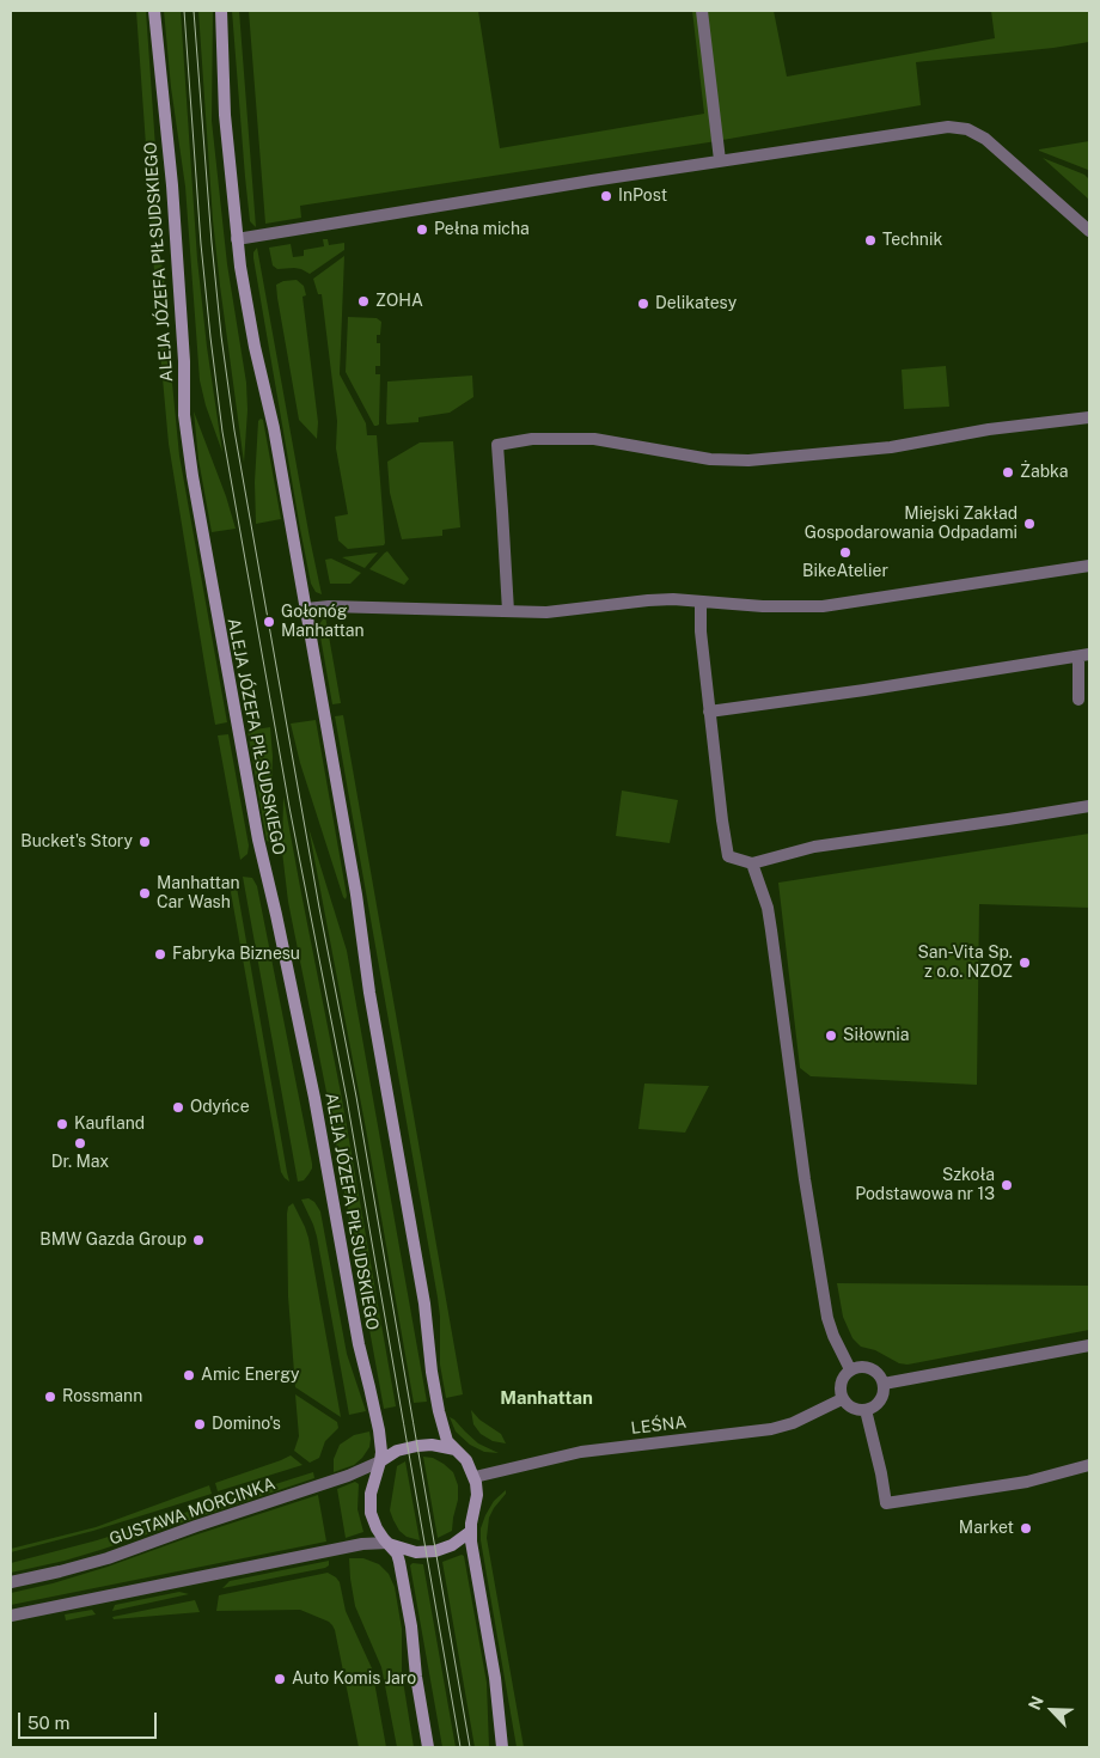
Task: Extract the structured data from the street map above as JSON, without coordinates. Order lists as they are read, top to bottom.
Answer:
{
  "streets": {
    "street": ["ALEJA JÓZEFA PIŁSUDSKIEGO", "LEŚNA", "GUSTAWA MORCINKA"]
  },
  "crossings": [
    ["ALEJA JÓZEFA PIŁSUDSKIEGO", "LEŚNA"],
    ["ALEJA JÓZEFA PIŁSUDSKIEGO", "GUSTAWA MORCINKA"],
    ["LEŚNA", "GUSTAWA MORCINKA"]
  ],
  "districts": ["Manhattan"],
  "places": [
    "InPost",
    "Pełna micha",
    "Technik",
    "ZOHA",
    "Delikatesy",
    "Żabka",
    "Miejski Zakład Gospodarowania Odpadami",
    "BikeAtelier",
    "Gołonóg Manhattan",
    "Bucket's Story",
    "Manhattan Car Wash",
    "Fabryka Biznesu",
    "San-Vita Sp. z o.o. NZOZ",
    "Siłownia",
    "Odyńce",
    "Kaufland",
    "Dr. Max",
    "Szkoła Podstawowa nr 13",
    "BMW Gazda Group",
    "Amic Energy",
    "Rossmann",
    "Domino's",
    "Market",
    "Auto Komis Jaro"
  ],
  "scale_bar": "50 m",
  "north": "top left"
}
